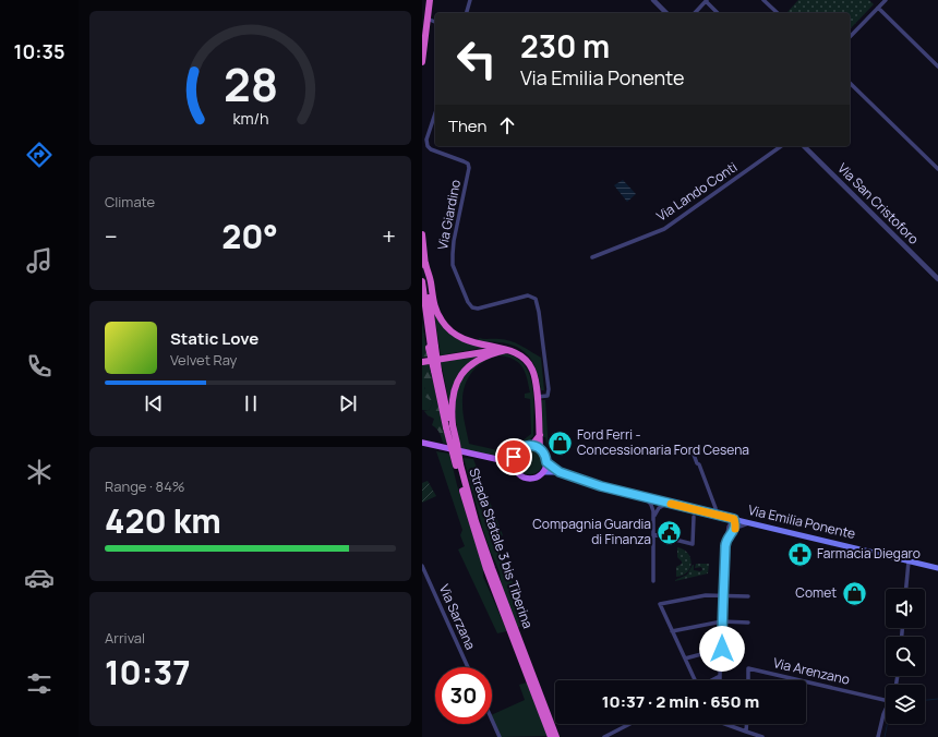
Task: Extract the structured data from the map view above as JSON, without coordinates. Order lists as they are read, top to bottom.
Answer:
{
  "streets": {
    "highway": ["Strada Statale 3 bis Tiberina"],
    "main road": ["Via Emilia Ponente"],
    "street": [
      "Via Lando Conti",
      "Via San Cristoforo",
      "Via Giardino",
      "Via Sarzana",
      "Via Arenzano"
    ]
  },
  "places": {
    "shop": ["Ford Ferri - Concessionaria Ford Cesena", "Comet"],
    "public building": ["Compagnia Guardia di Finanza"],
    "pharmacy": ["Farmacia Diegaro"]
  },
  "page": {
    "tabs": "10:35",
    "turn": ["230 m", "Via Emilia Ponente"],
    "then": "Then",
    "tile": [
      "Climate",
      ["Range · 84%", "420 km"],
      ["Arrival", "10:37"]
    ],
    "heat": ["−", "20°", "+"],
    "song": ["Static Love", "Velvet Ray"],
    "limit": "30",
    "trip": "10:37 · 2 min · 650 m",
    "gauge": ["28", "km/h"]
  }
}
